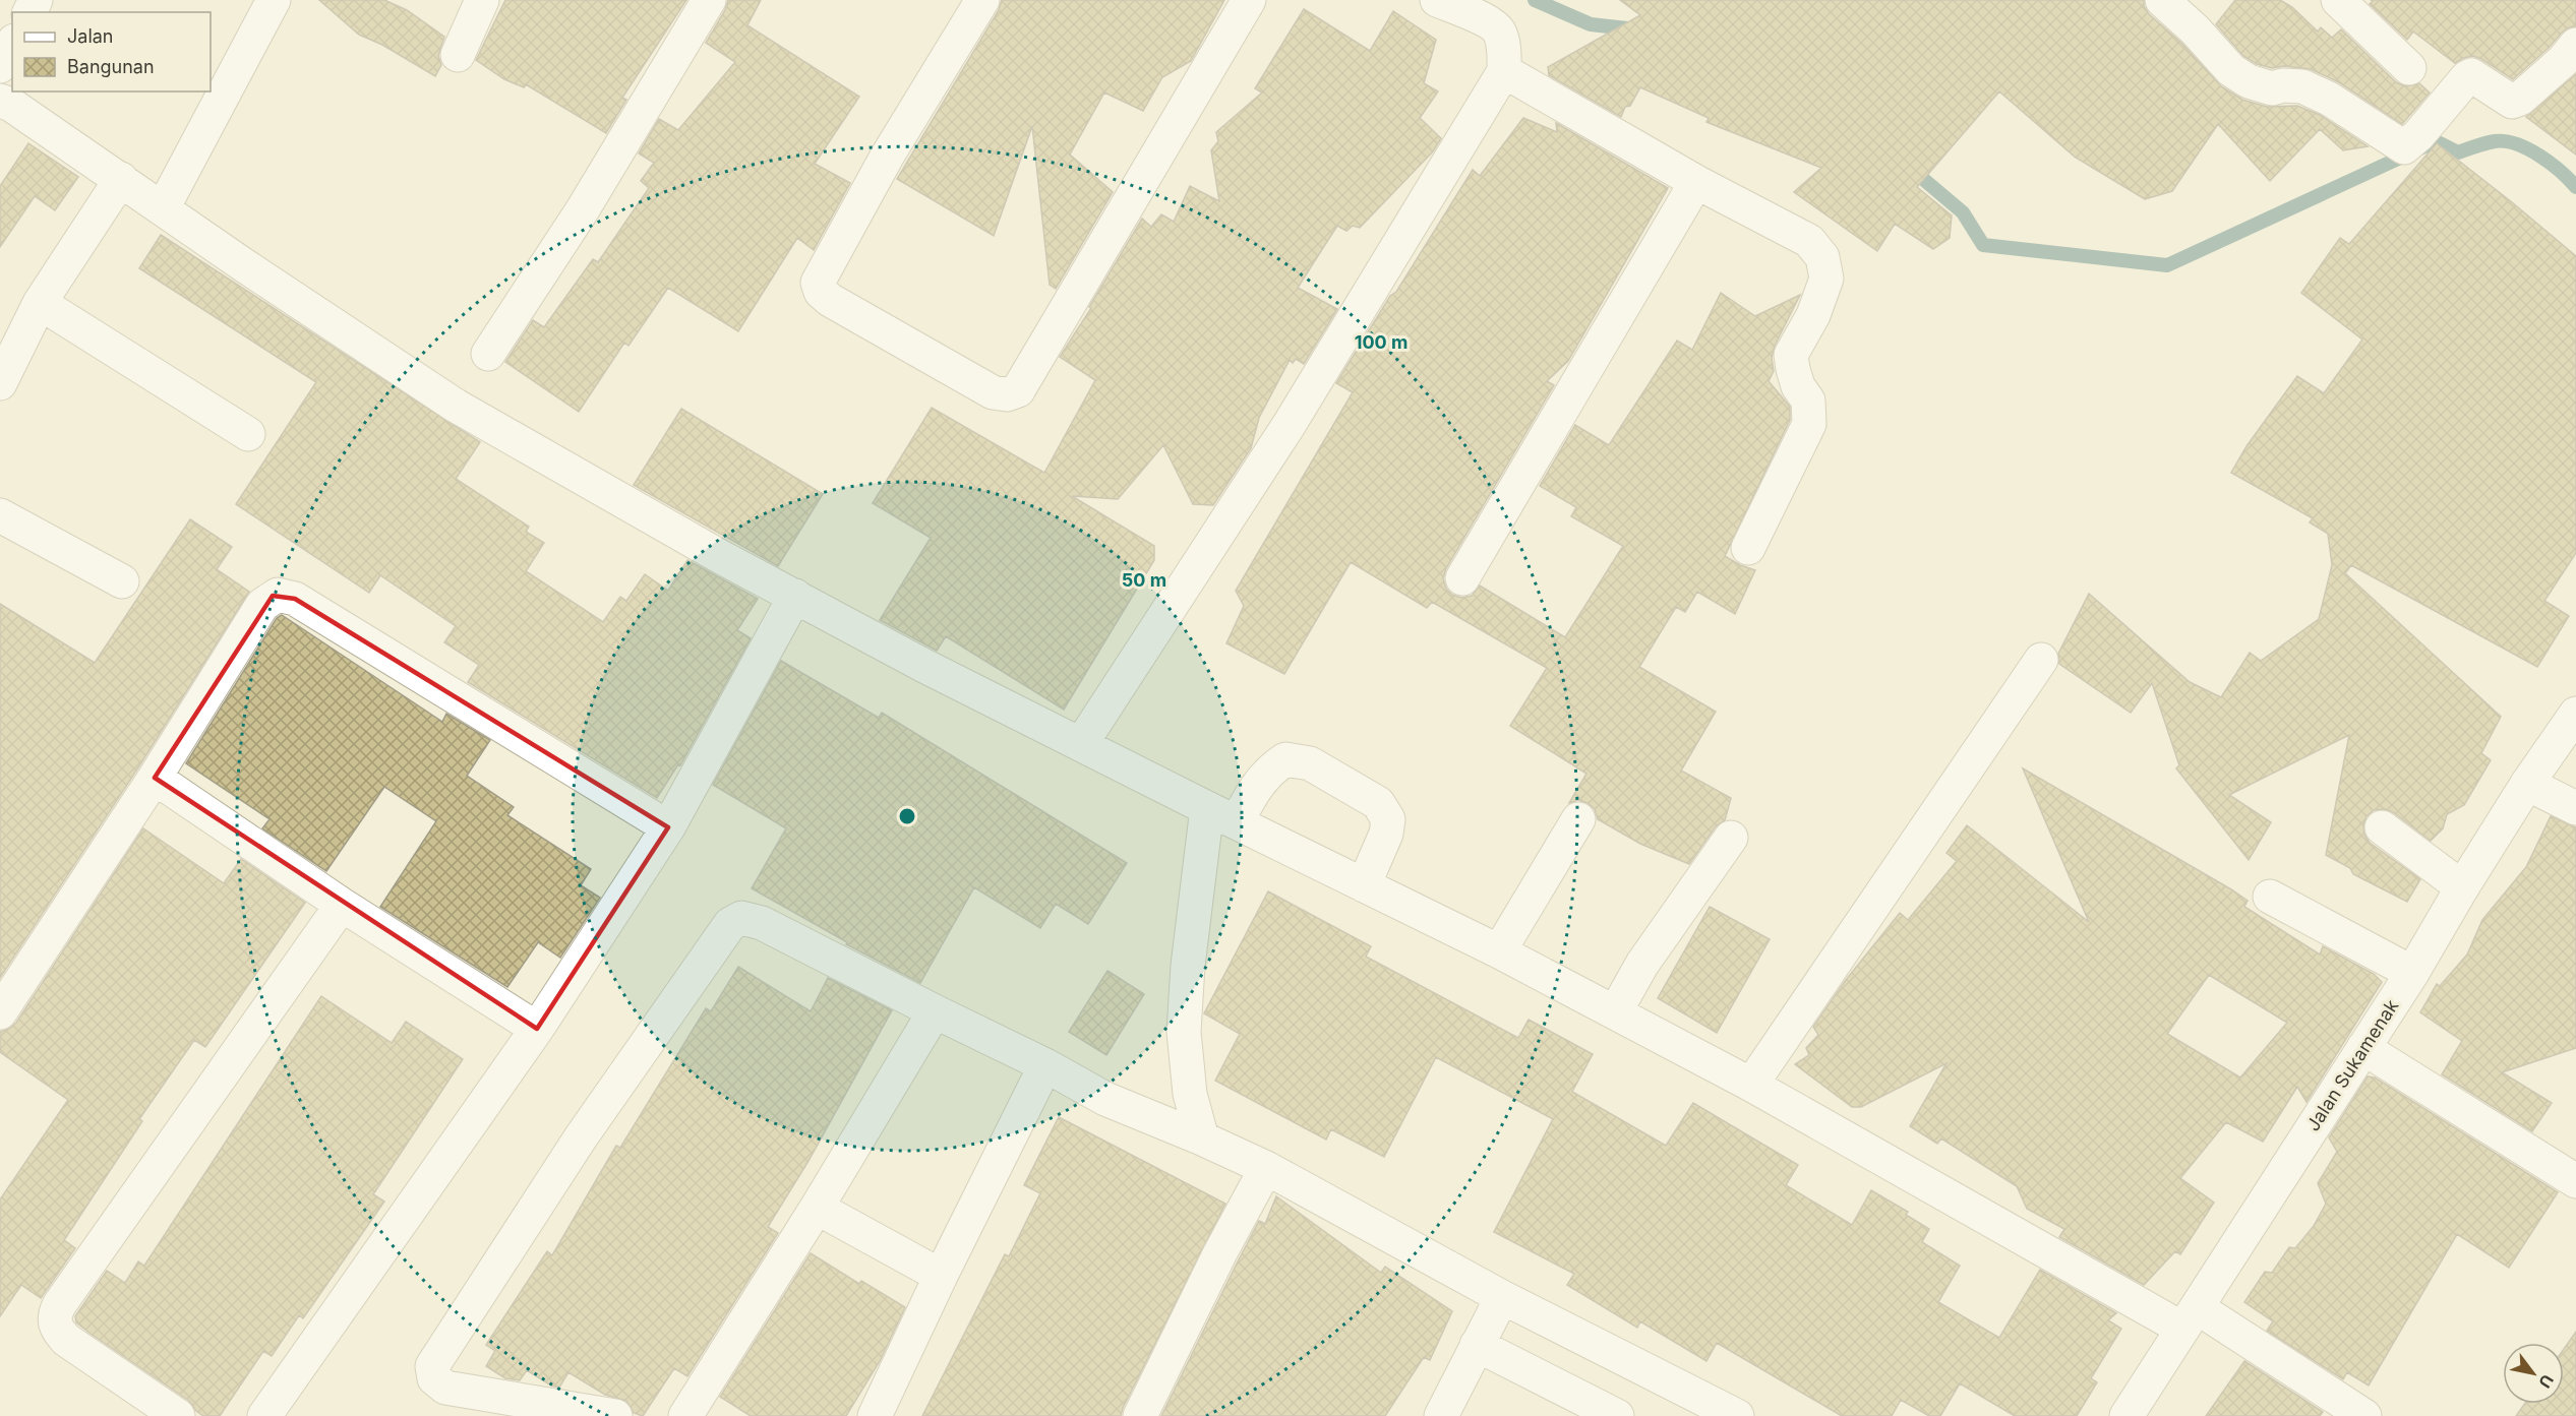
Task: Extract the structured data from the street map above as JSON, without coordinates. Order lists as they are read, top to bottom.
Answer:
{
  "streets": {
    "street": ["Jalan Sukamenak"]
  },
  "legend": ["Jalan", "Bangunan"],
  "north": "bottom right",
  "rings": ["100 m", "50 m"]
}
